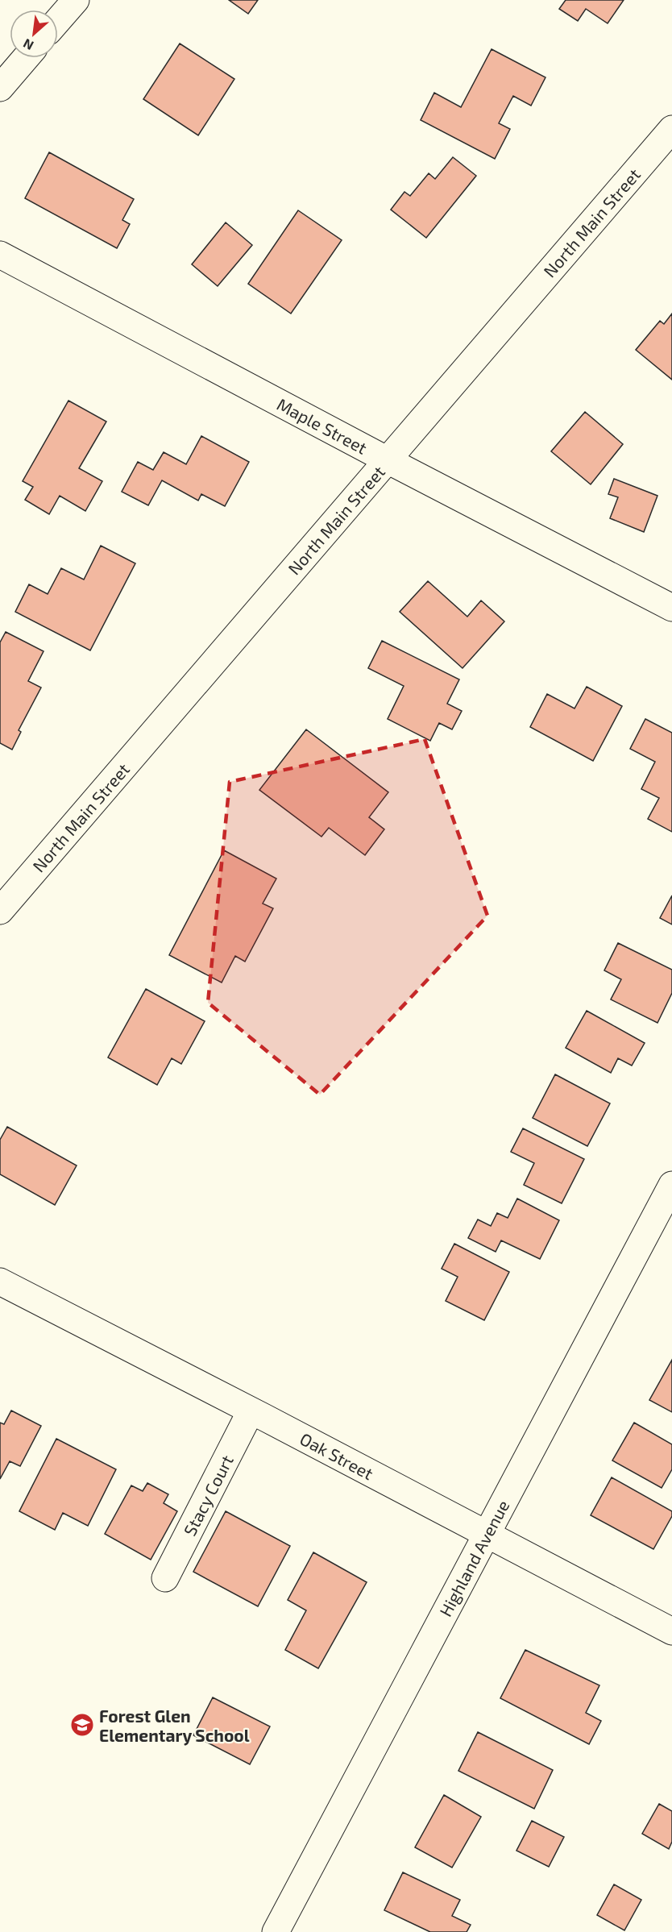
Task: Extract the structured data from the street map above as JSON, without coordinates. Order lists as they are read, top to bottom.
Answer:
{
  "streets": {
    "street": [
      "North Main Street",
      "Maple Street",
      "Oak Street",
      "Stacy Court",
      "Highland Avenue"
    ]
  },
  "crossings": [
    ["North Main Street", "Maple Street"],
    ["Oak Street", "Stacy Court"],
    ["Oak Street", "Highland Avenue"]
  ],
  "places": {
    "school or university": ["Forest Glen Elementary School"]
  },
  "north": "bottom left"
}
